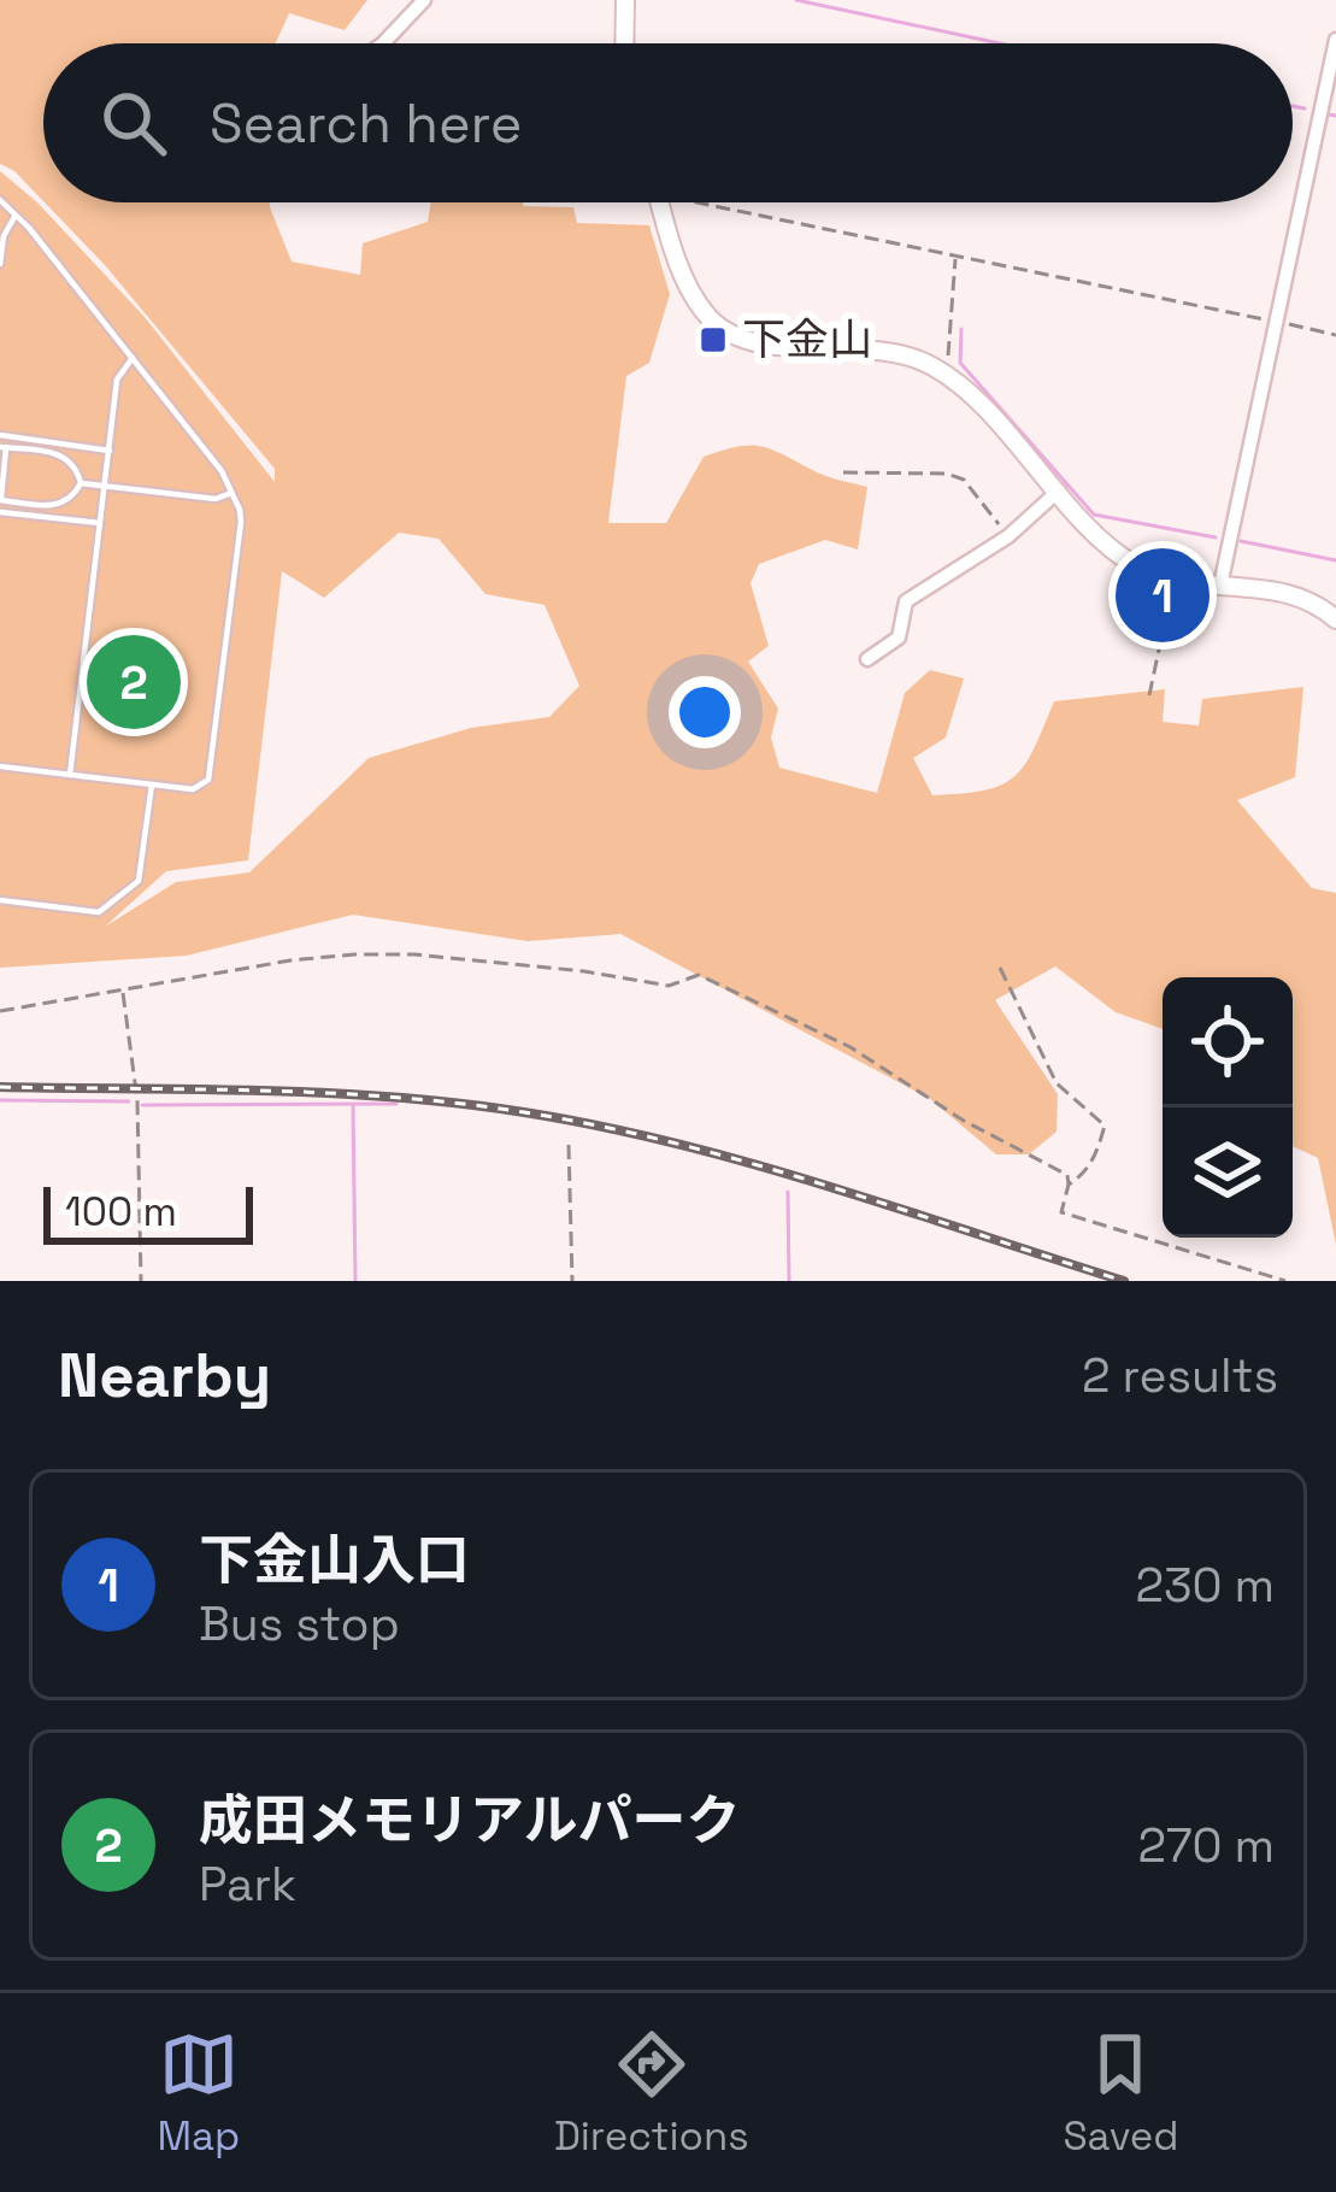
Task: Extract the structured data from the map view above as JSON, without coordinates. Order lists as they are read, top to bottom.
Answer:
{
  "places": {
    "transit": ["下金山"]
  },
  "scale_bar": "100 m",
  "page": {
    "search": "Search here",
    "pins": ["1", "2"],
    "scale": "100 m",
    "heading": ["Nearby", "2 results"],
    "list": [
      {
        "mark": "1",
        "name": "下金山入口",
        "note": "Bus stop",
        "value": "230 m"
      },
      {
        "mark": "2",
        "name": "成田メモリアルパーク",
        "note": "Park",
        "value": "270 m"
      }
    ],
    "nav": ["Map", "Directions", "Saved"]
  }
}
